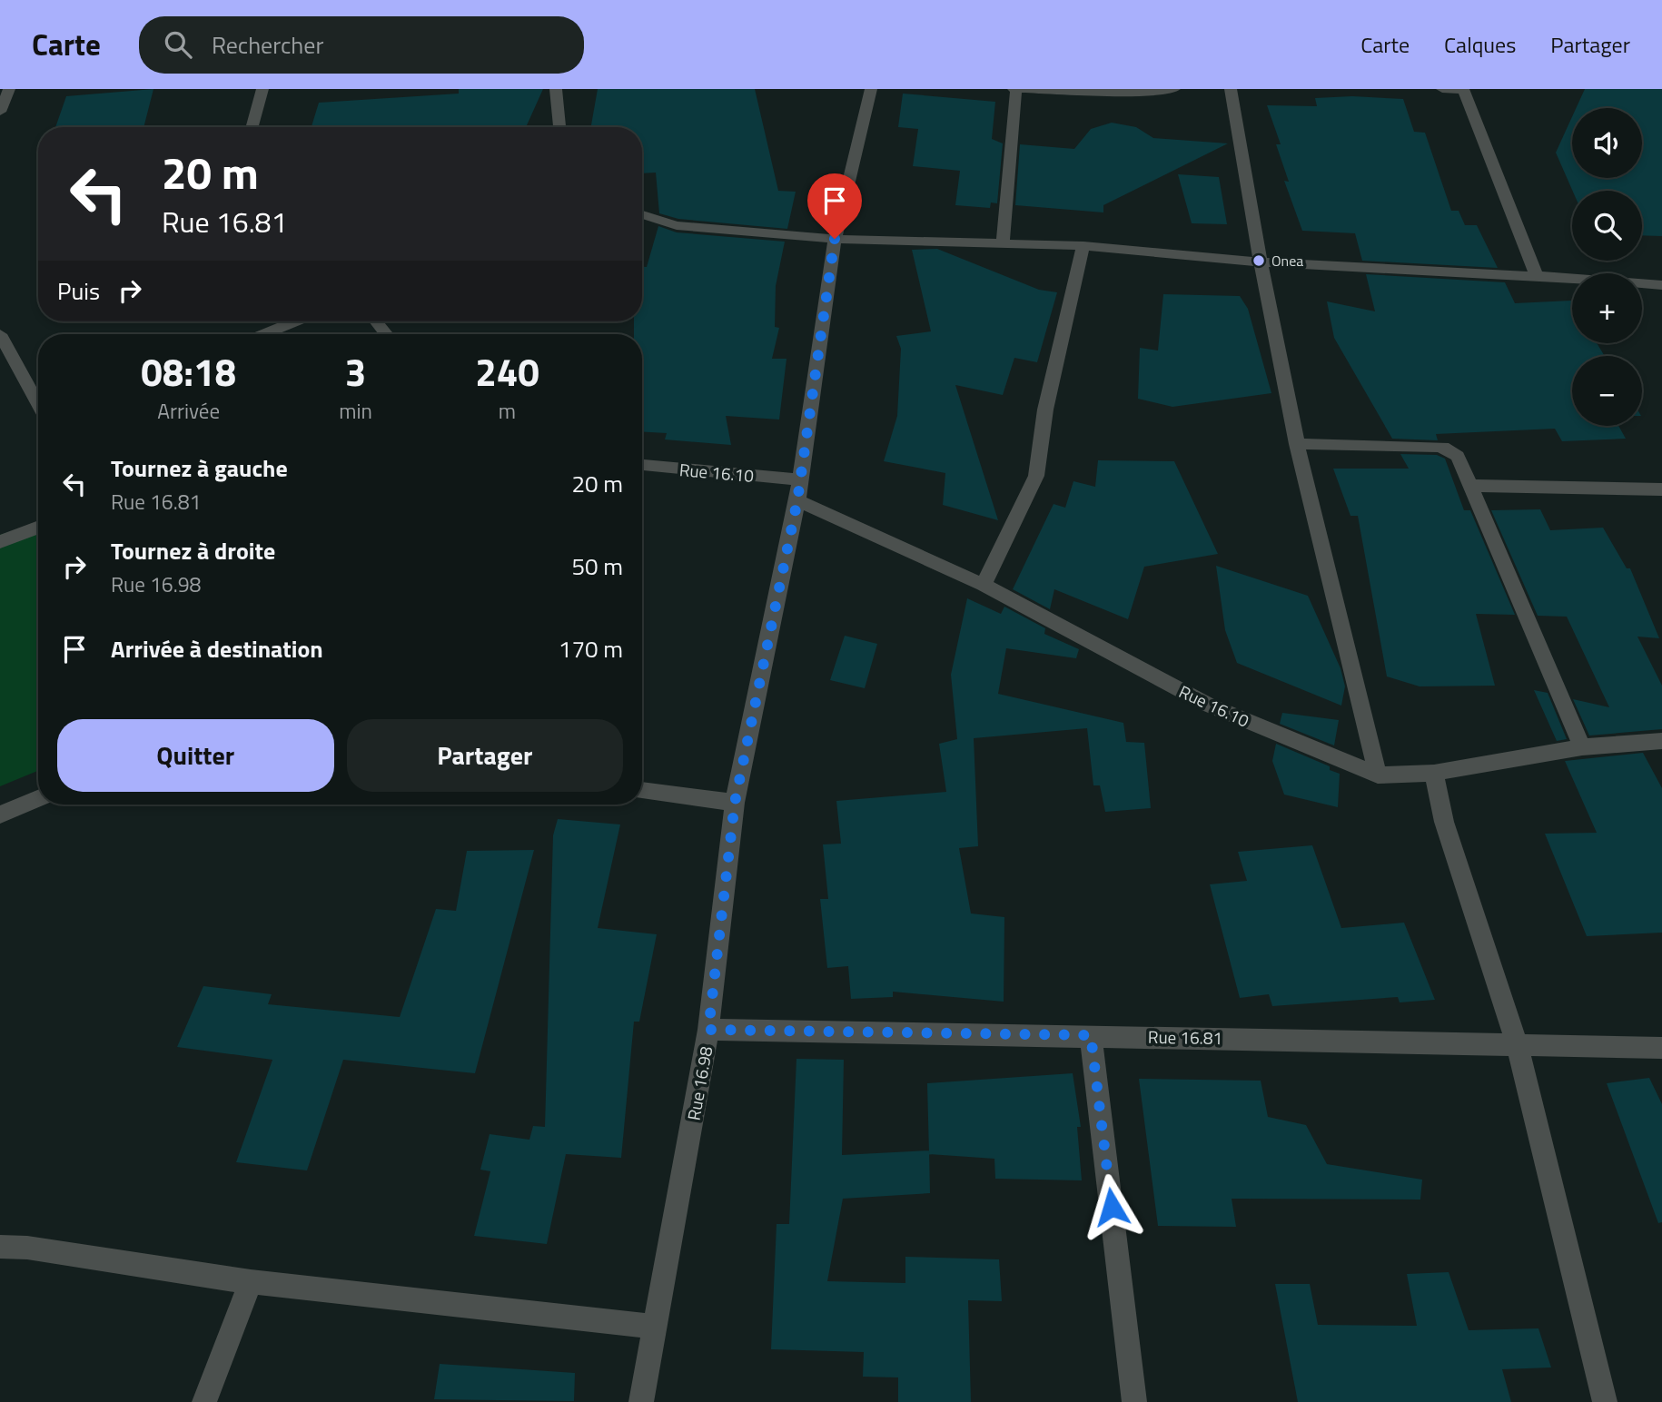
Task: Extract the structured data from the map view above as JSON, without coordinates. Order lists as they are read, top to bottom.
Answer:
{
  "streets": {
    "street": ["Rue 16.10", "Rue 16.81", "Rue 16.98"]
  },
  "crossings": [
    ["Rue 16.10", "Rue 16.98"],
    ["Rue 16.81", "Rue 16.98"]
  ],
  "places": ["Onea"],
  "page": {
    "header": "Carte",
    "search": "Rechercher",
    "nav": ["Carte", "Calques", "Partager"],
    "map_buttons": ["+", "−"],
    "turn": ["20 m", "Rue 16.81"],
    "then": "Puis",
    "eta": [
      "08:18",
      "Arrivée",
      "3",
      "min",
      "240",
      "m"
    ],
    "list": [
      {
        "name": "Tournez à gauche",
        "note": "Rue 16.81",
        "value": "20 m"
      },
      {
        "name": "Tournez à droite",
        "note": "Rue 16.98",
        "value": "50 m"
      },
      {
        "name": "Arrivée à destination",
        "value": "170 m"
      }
    ],
    "buttons": ["Quitter", "Partager"]
  }
}
